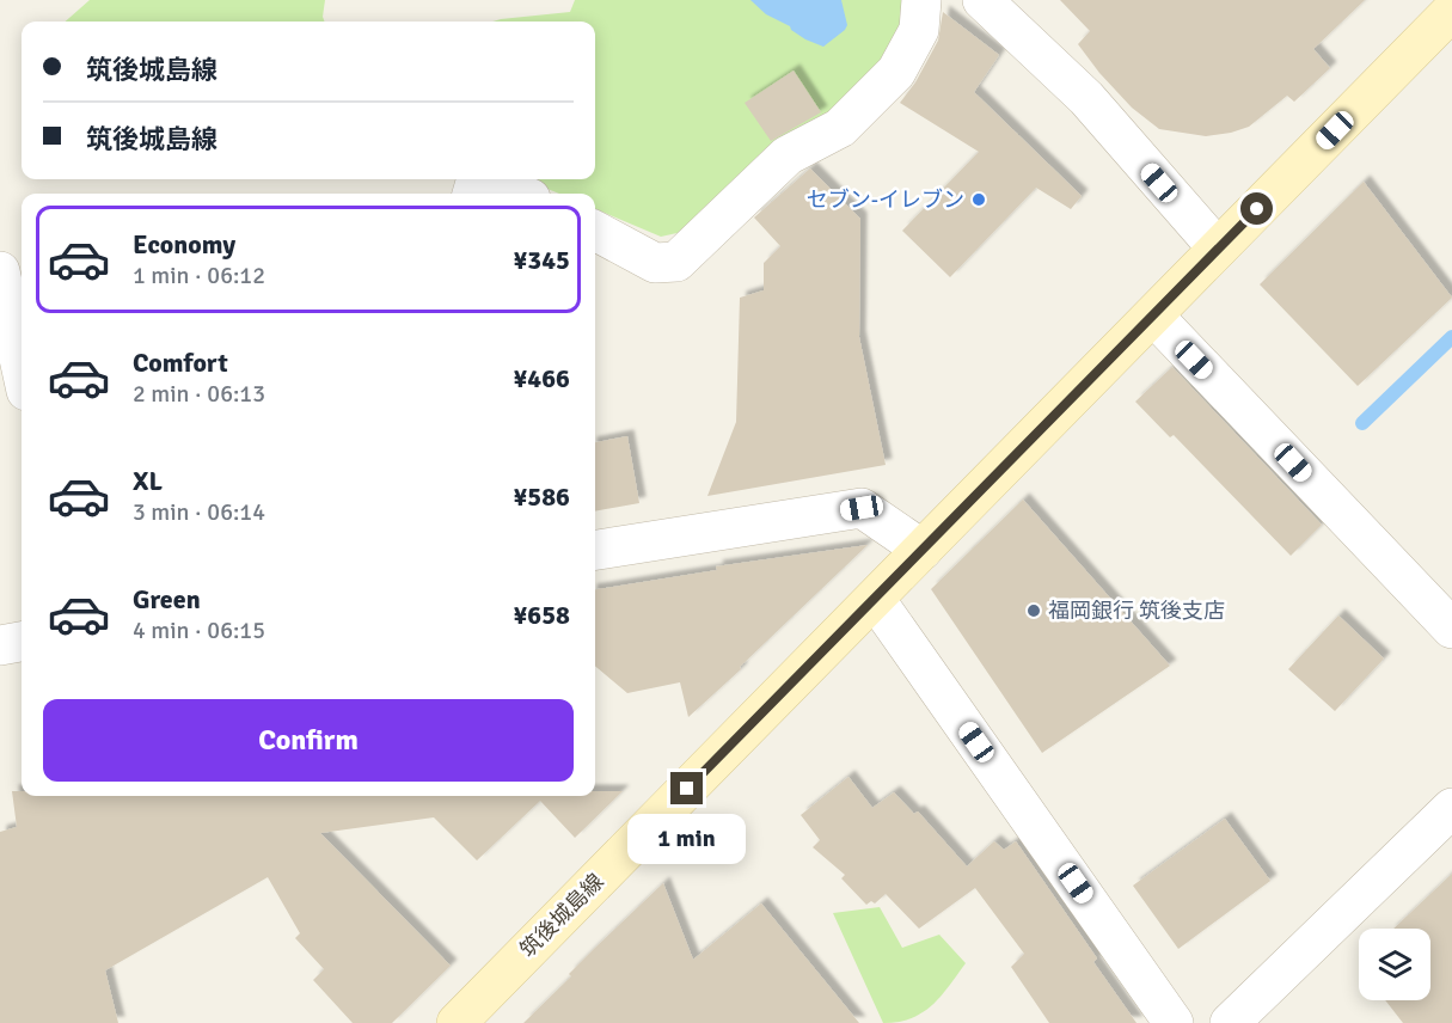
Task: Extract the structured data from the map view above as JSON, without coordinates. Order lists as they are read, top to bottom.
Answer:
{
  "streets": {
    "main road": ["筑後城島線"]
  },
  "places": ["セブン-イレブン", "福岡銀行 筑後支店"],
  "page": {
    "banner": ["筑後城島線", "筑後城島線"],
    "list": [
      {
        "name": "Economy",
        "note": "1 min · 06:12",
        "value": "¥345"
      },
      {
        "name": "Comfort",
        "note": "2 min · 06:13",
        "value": "¥466"
      },
      {
        "name": "XL",
        "note": "3 min · 06:14",
        "value": "¥586"
      },
      {
        "name": "Green",
        "note": "4 min · 06:15",
        "value": "¥658"
      }
    ],
    "buttons": "Confirm",
    "bubble": "1 min"
  }
}
